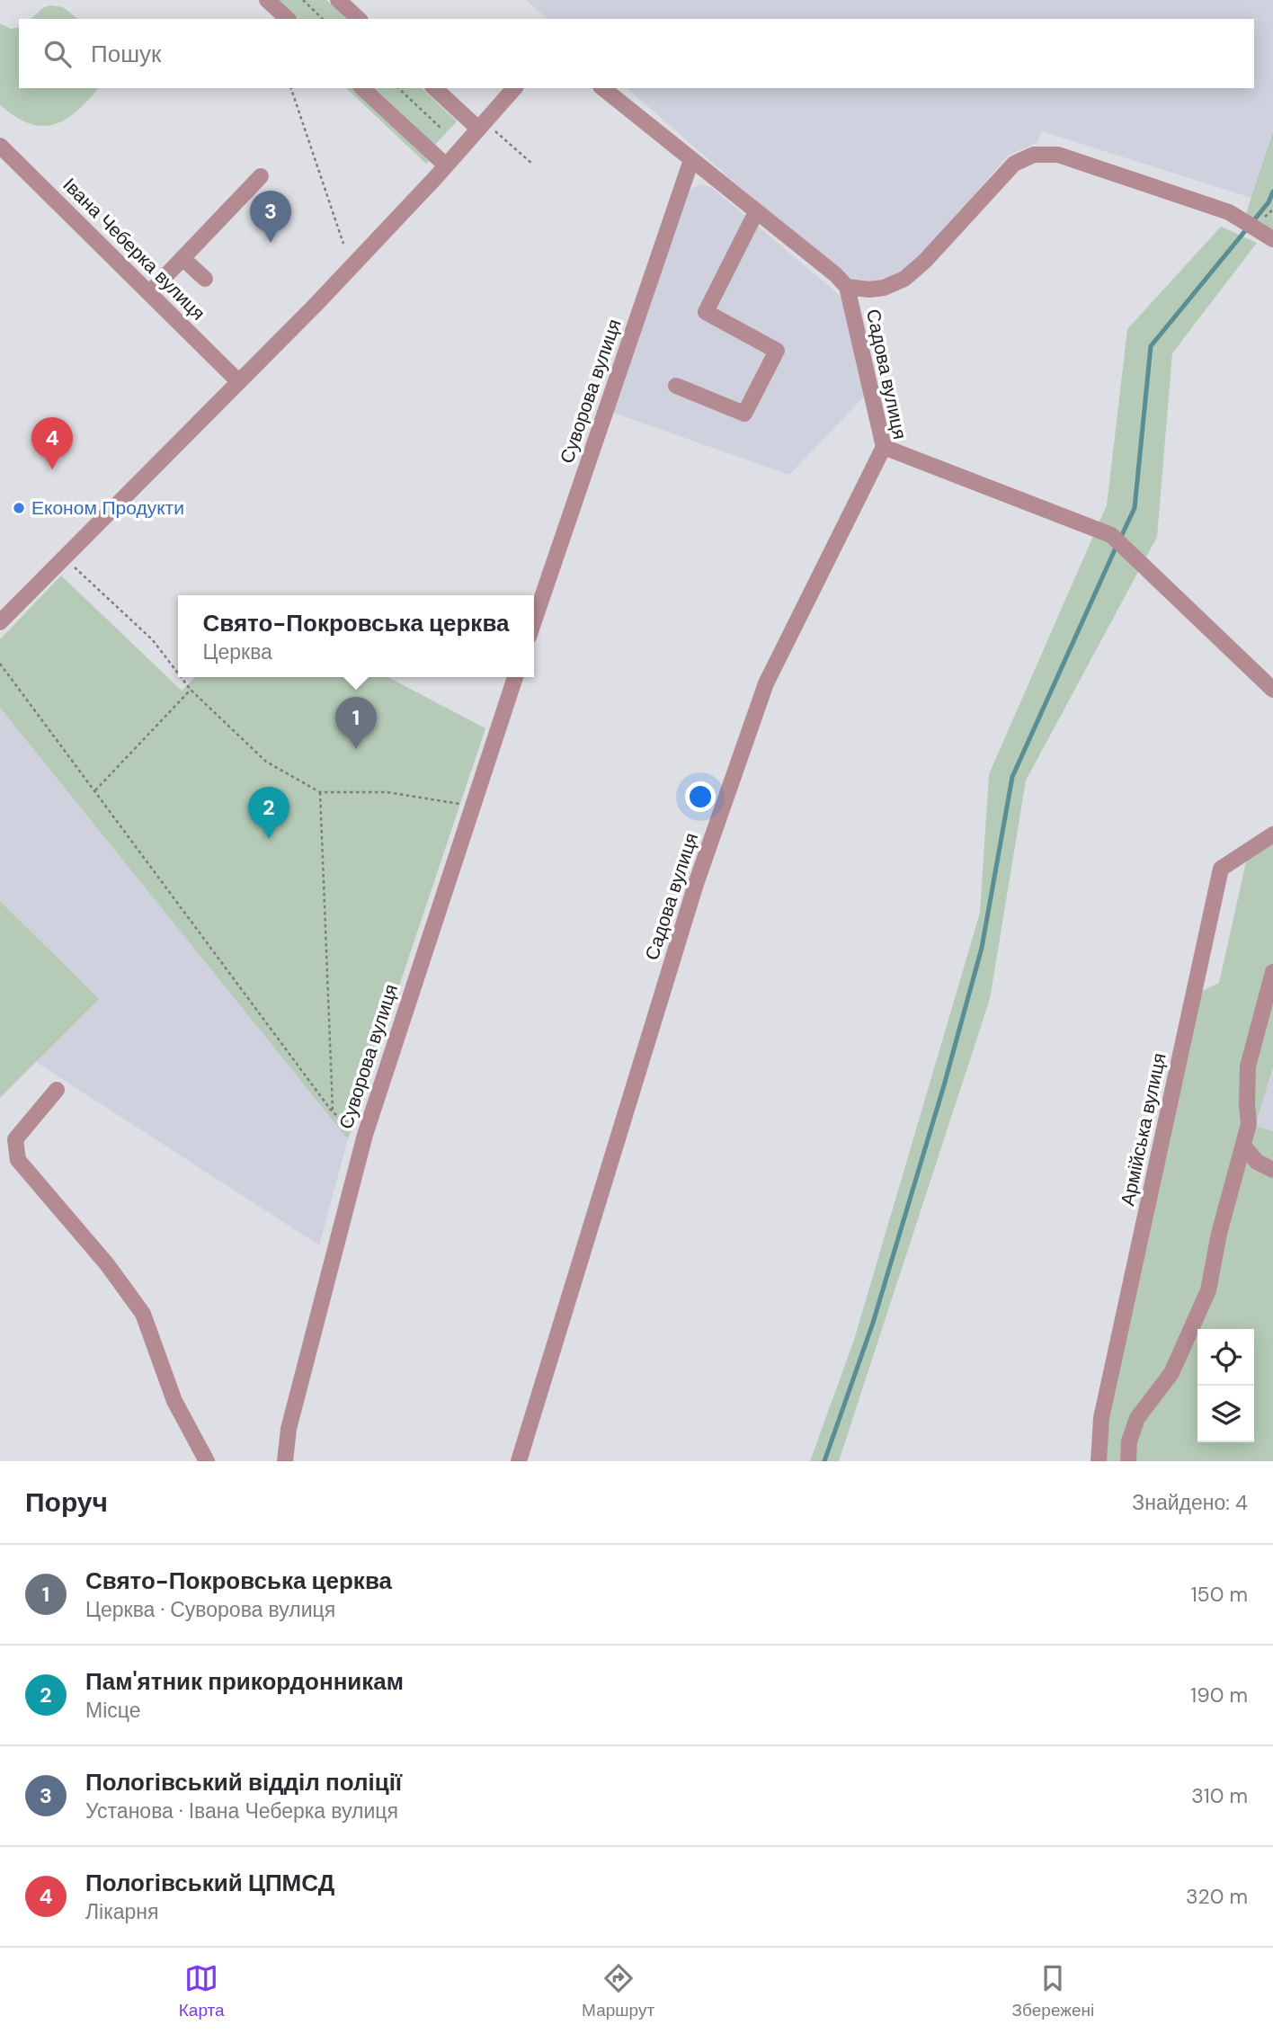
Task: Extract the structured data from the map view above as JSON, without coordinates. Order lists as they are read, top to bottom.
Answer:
{
  "streets": {
    "street": [
      "Івана Чеберка вулиця",
      "Садова вулиця",
      "Суворова вулиця",
      "Армійська вулиця"
    ]
  },
  "places": ["Економ Продукти"],
  "page": {
    "search": "Пошук",
    "pins": [
      "3",
      "4",
      "1",
      "2"
    ],
    "popup": ["Свято-Покровська церква", "Церква"],
    "heading": ["Поруч", "Знайдено: 4"],
    "list": [
      {
        "mark": "1",
        "name": "Свято-Покровська церква",
        "note": "Церква · Суворова вулиця",
        "value": "150 m"
      },
      {
        "mark": "2",
        "name": "Пам'ятник прикордонникам",
        "note": "Місце",
        "value": "190 m"
      },
      {
        "mark": "3",
        "name": "Пологівський відділ поліції",
        "note": "Установа · Івана Чеберка вулиця",
        "value": "310 m"
      },
      {
        "mark": "4",
        "name": "Пологівський ЦПМСД",
        "note": "Лікарня",
        "value": "320 m"
      }
    ],
    "nav": ["Карта", "Маршрут", "Збережені"]
  }
}
